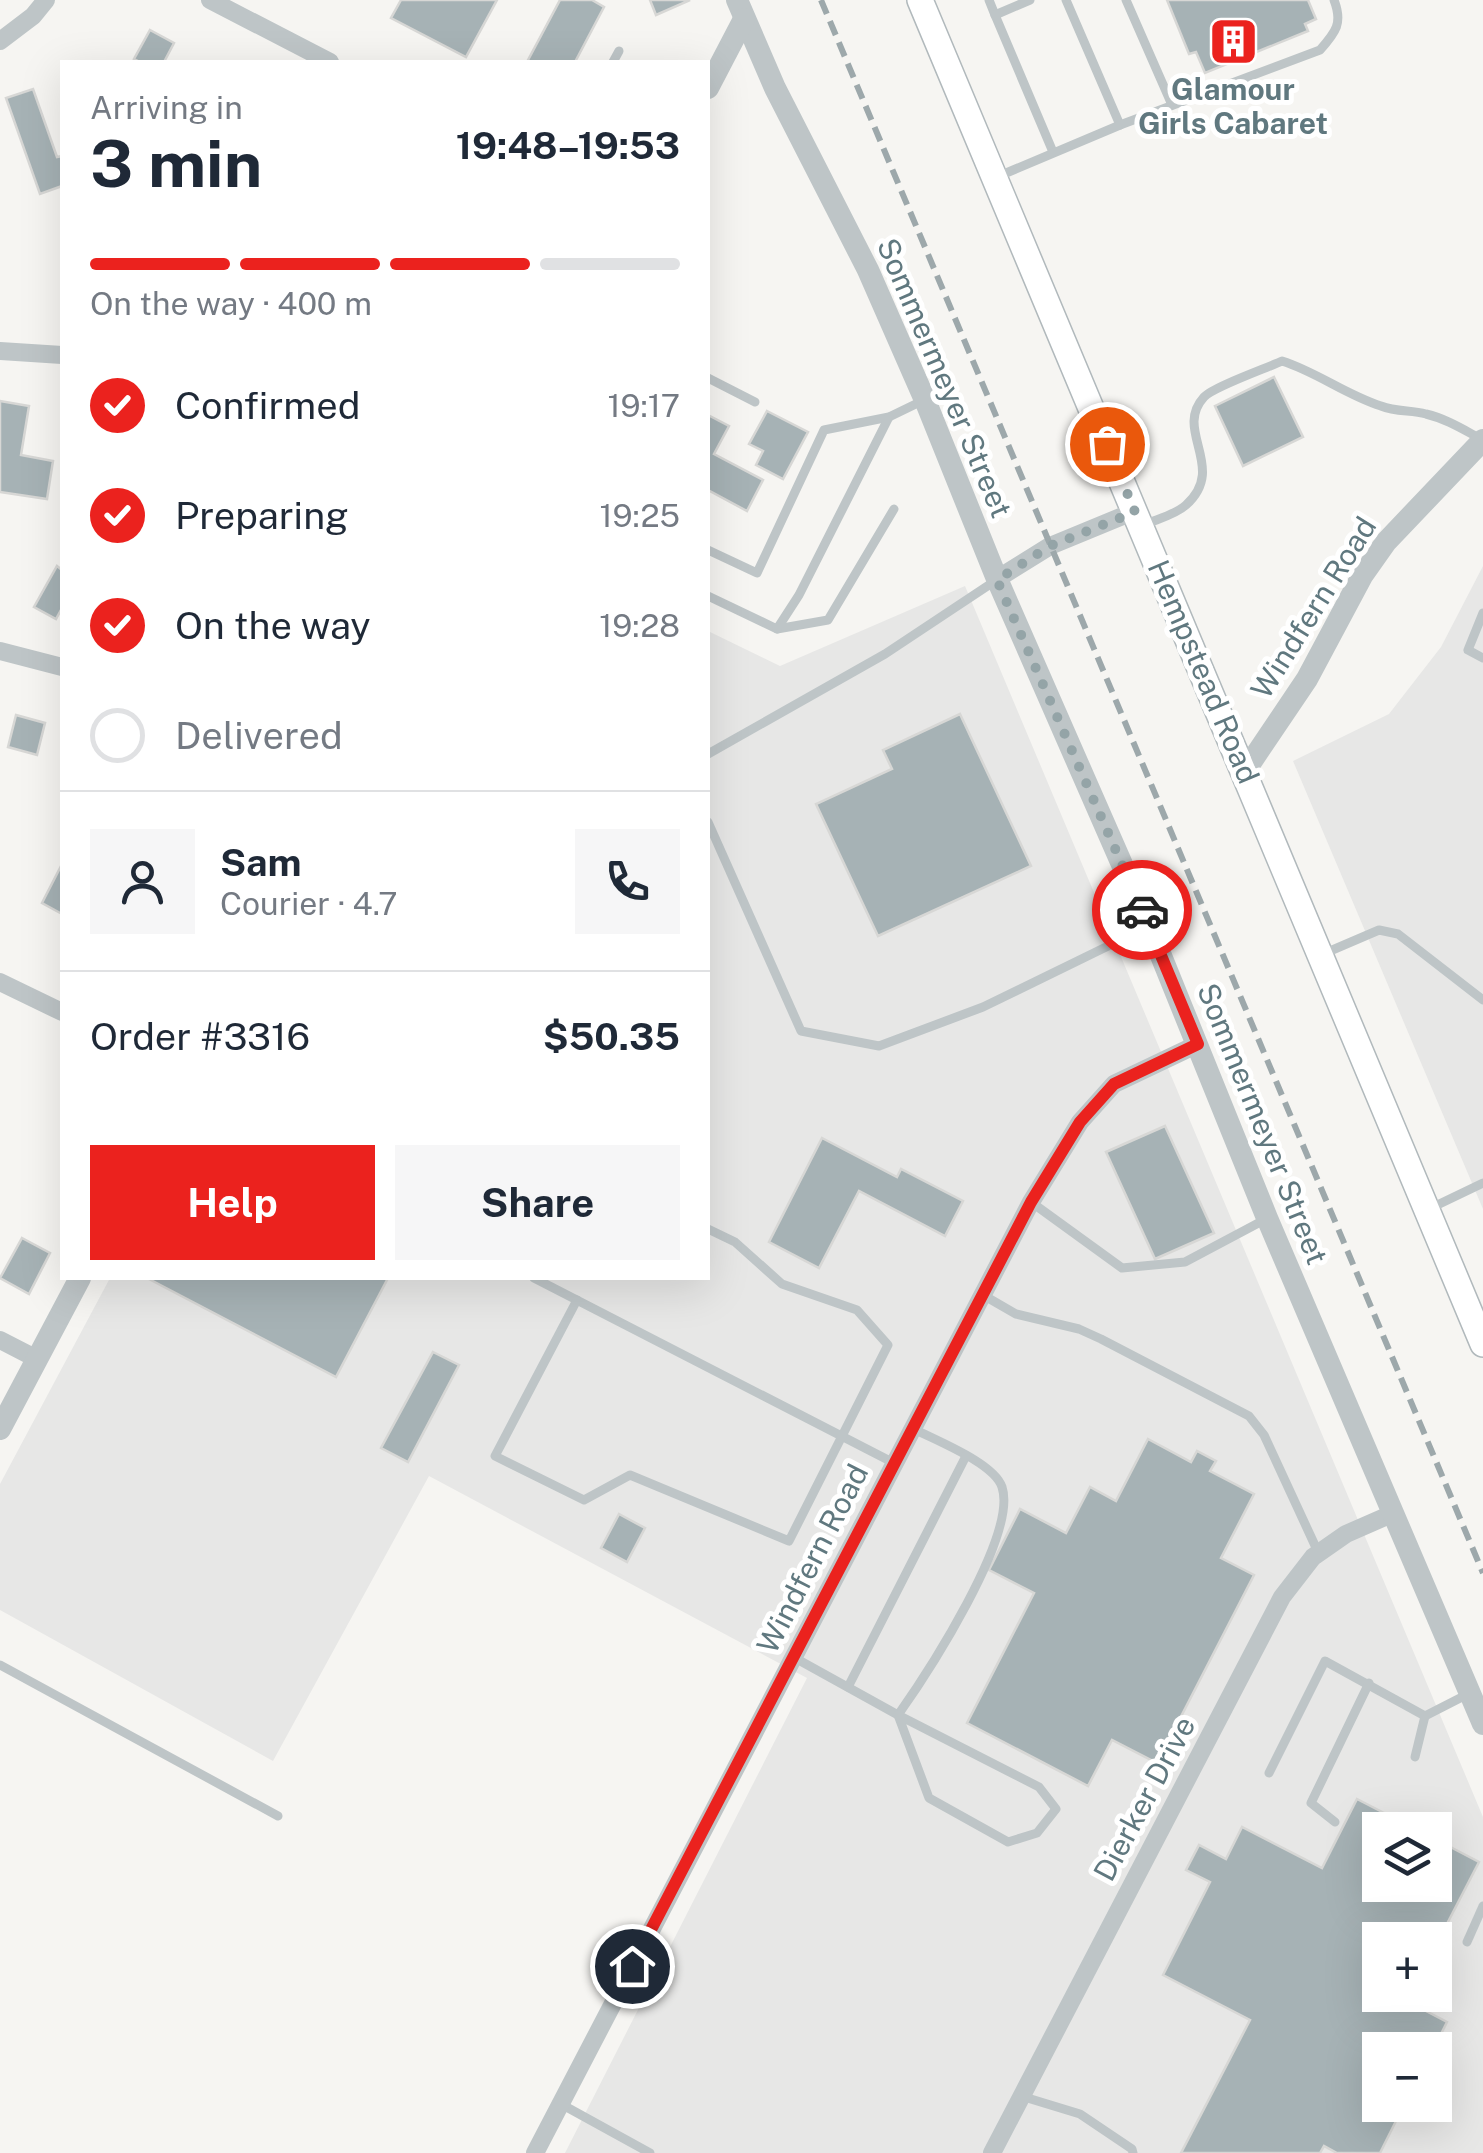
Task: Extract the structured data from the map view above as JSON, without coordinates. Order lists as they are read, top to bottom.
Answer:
{
  "streets": {
    "main road": ["Hempstead Road"],
    "street": ["Sommermeyer Street", "Windfern Road", "Dierker Drive"]
  },
  "crossings": [
    ["Sommermeyer Street", "Windfern Road"],
    ["Sommermeyer Street", "Dierker Drive"],
    ["Windfern Road", "Hempstead Road"]
  ],
  "places": {
    "building": ["Glamour Girls Cabaret"]
  },
  "page": {
    "heading": ["3 min", "Arriving in", "19:48–19:53"],
    "panel": [
      "Sam",
      "Courier · 4.7",
      "Order #3316",
      "$50.35"
    ],
    "bar": "On the way · 400 m",
    "list": [
      ["Confirmed", "19:17"],
      ["Preparing", "19:25"],
      ["On the way", "19:28"],
      "Delivered"
    ],
    "buttons": ["Help", "Share"],
    "map_buttons": ["+", "−"]
  }
}
